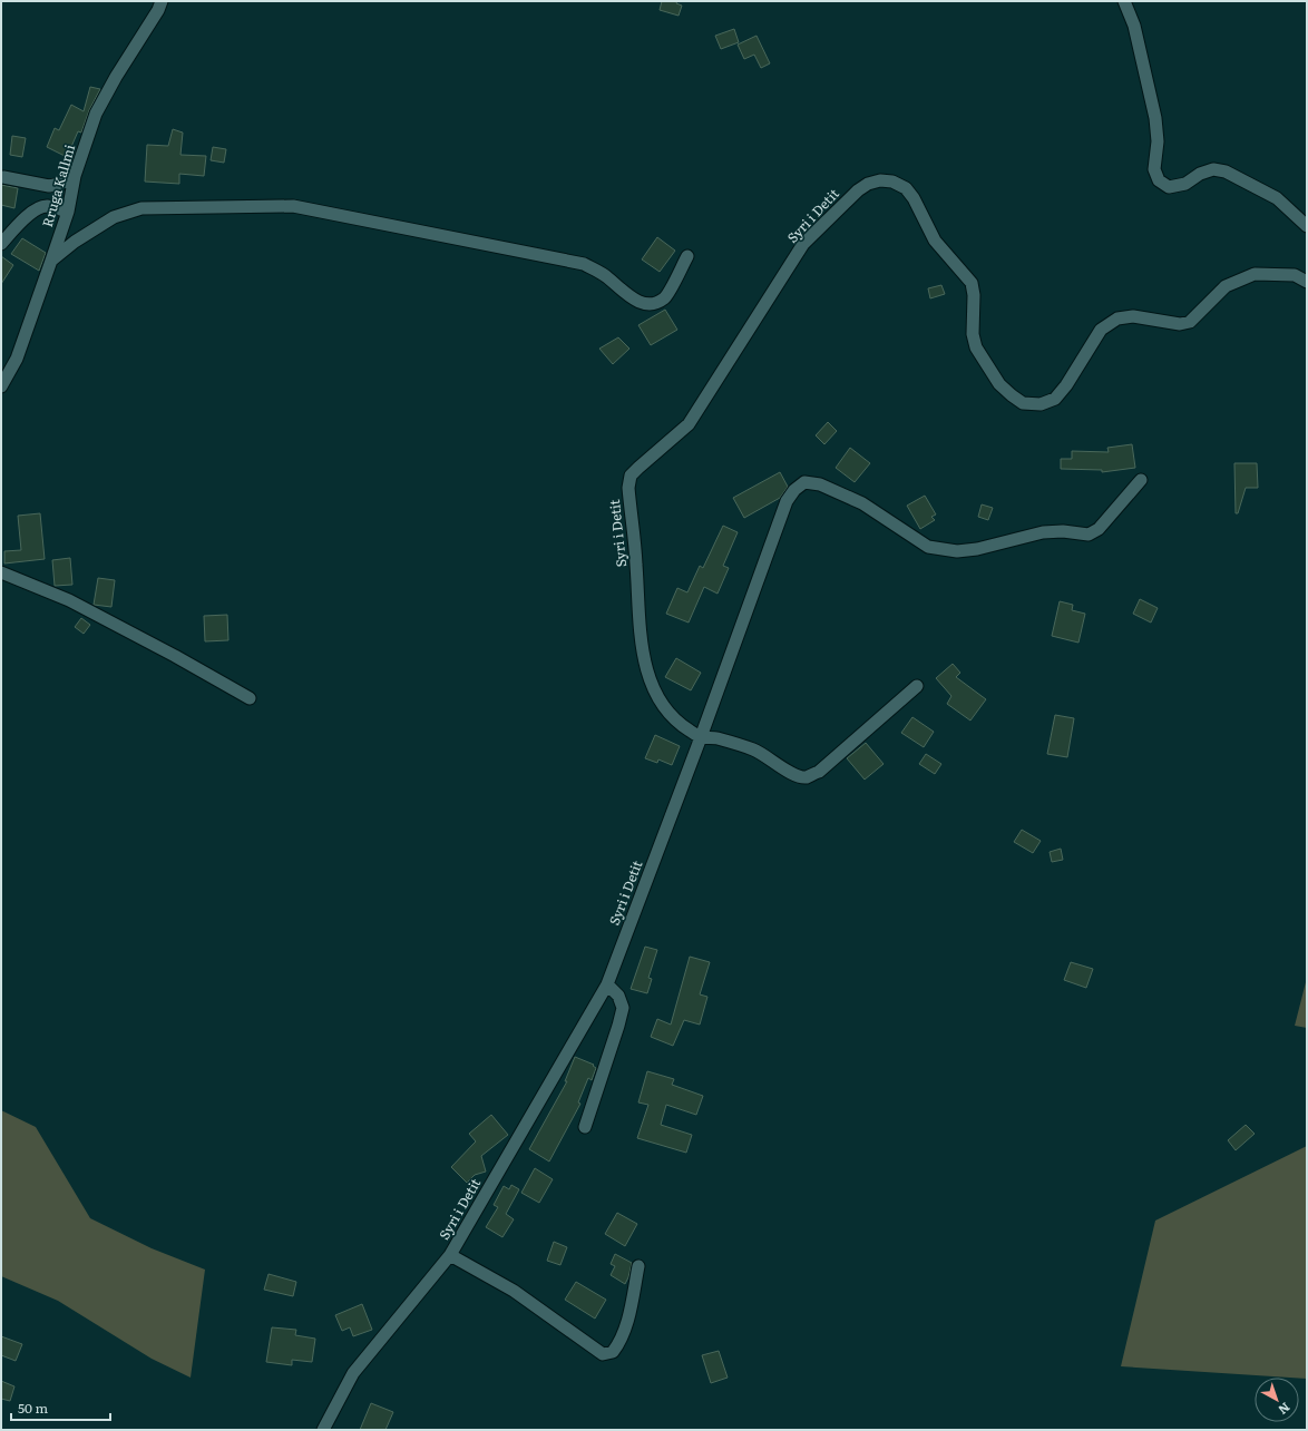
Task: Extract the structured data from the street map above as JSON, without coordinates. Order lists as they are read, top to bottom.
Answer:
{
  "streets": {
    "street": ["Rruga Kallmi", "Syri i Detit"]
  },
  "scale_bar": "50 m",
  "north": "bottom right"
}
